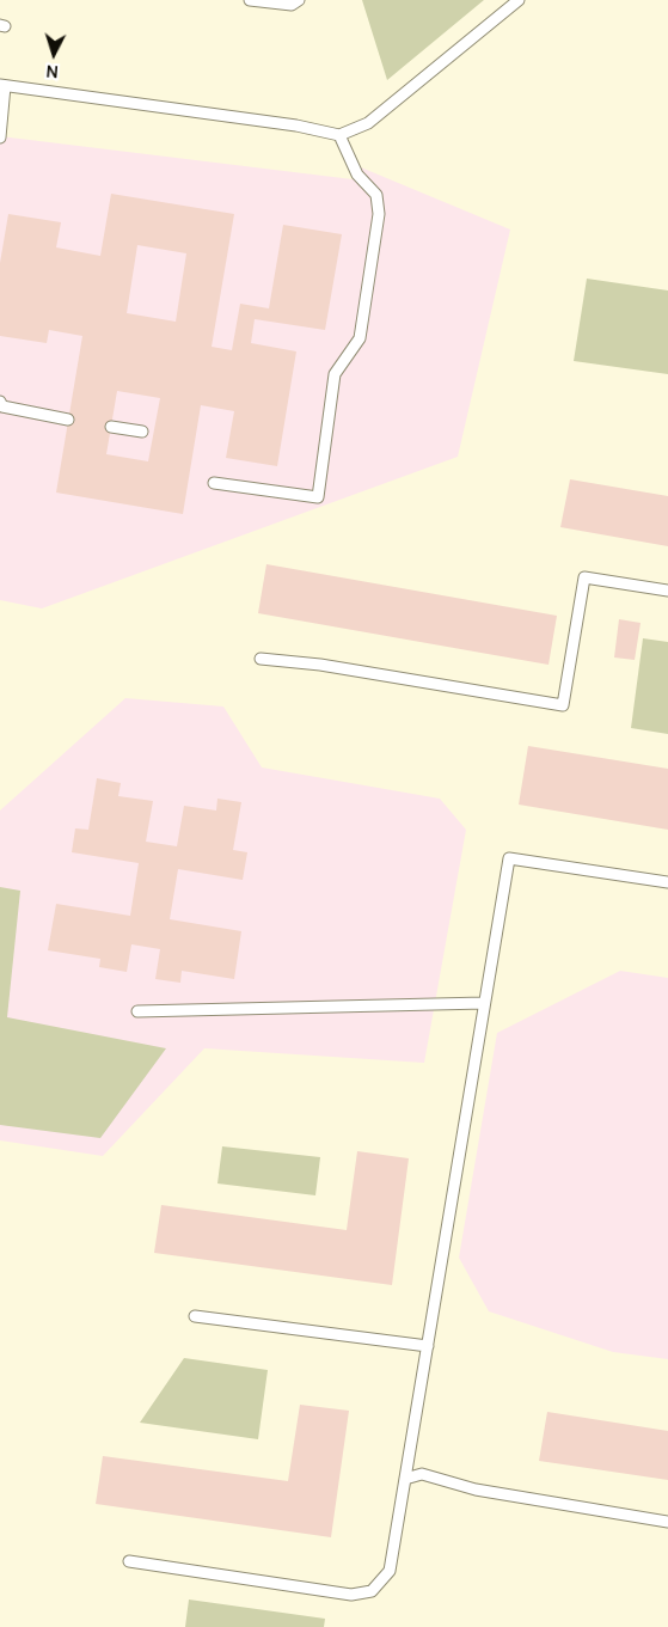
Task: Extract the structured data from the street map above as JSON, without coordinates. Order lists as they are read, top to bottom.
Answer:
{
  "north": "bottom"
}
